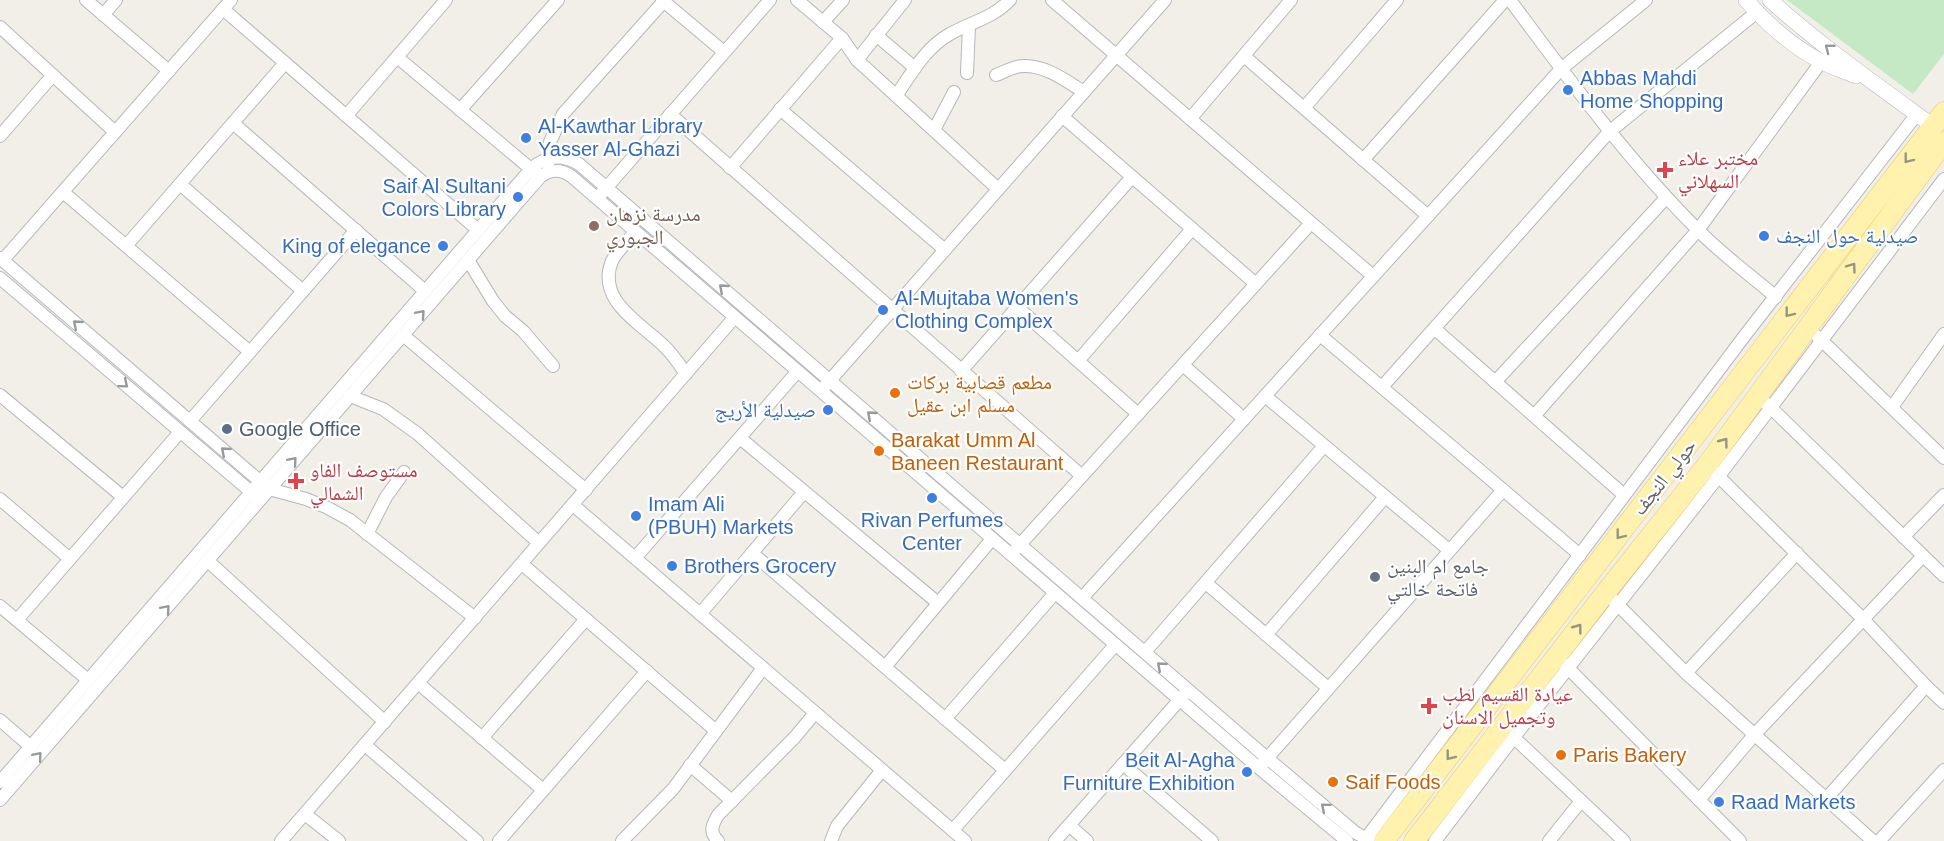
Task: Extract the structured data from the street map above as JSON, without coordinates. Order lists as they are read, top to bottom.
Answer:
{
  "streets": {
    "main road": ["حولي النجف"]
  },
  "places": {
    "other": [
      "Abbas Mahdi Home Shopping",
      "Al-Kawthar Library Yasser Al-Ghazi",
      "Saif Al Sultani Colors Library",
      "مدرسة نزهان الجبوري",
      "صيدلية حول النجف",
      "King of elegance",
      "Al-Mujtaba Women's Clothing Complex",
      "مطعم قصابية بركات مسلم ابن عقيل",
      "صيدلية الأريج",
      "Google Office",
      "Barakat Umm Al Baneen Restaurant",
      "Rivan Perfumes Center",
      "Imam Ali (PBUH) Markets",
      "Brothers Grocery",
      "جامع ام البنين فاتحة خالتي",
      "Paris Bakery",
      "Beit Al-Agha Furniture Exhibition",
      "Saif Foods",
      "Raad Markets"
    ],
    "health": ["مختبر علاء السهلاني", "مستوصف الفاو الشمالي", "عيادة القسيم لطب وتجميل الاسنان"]
  }
}
